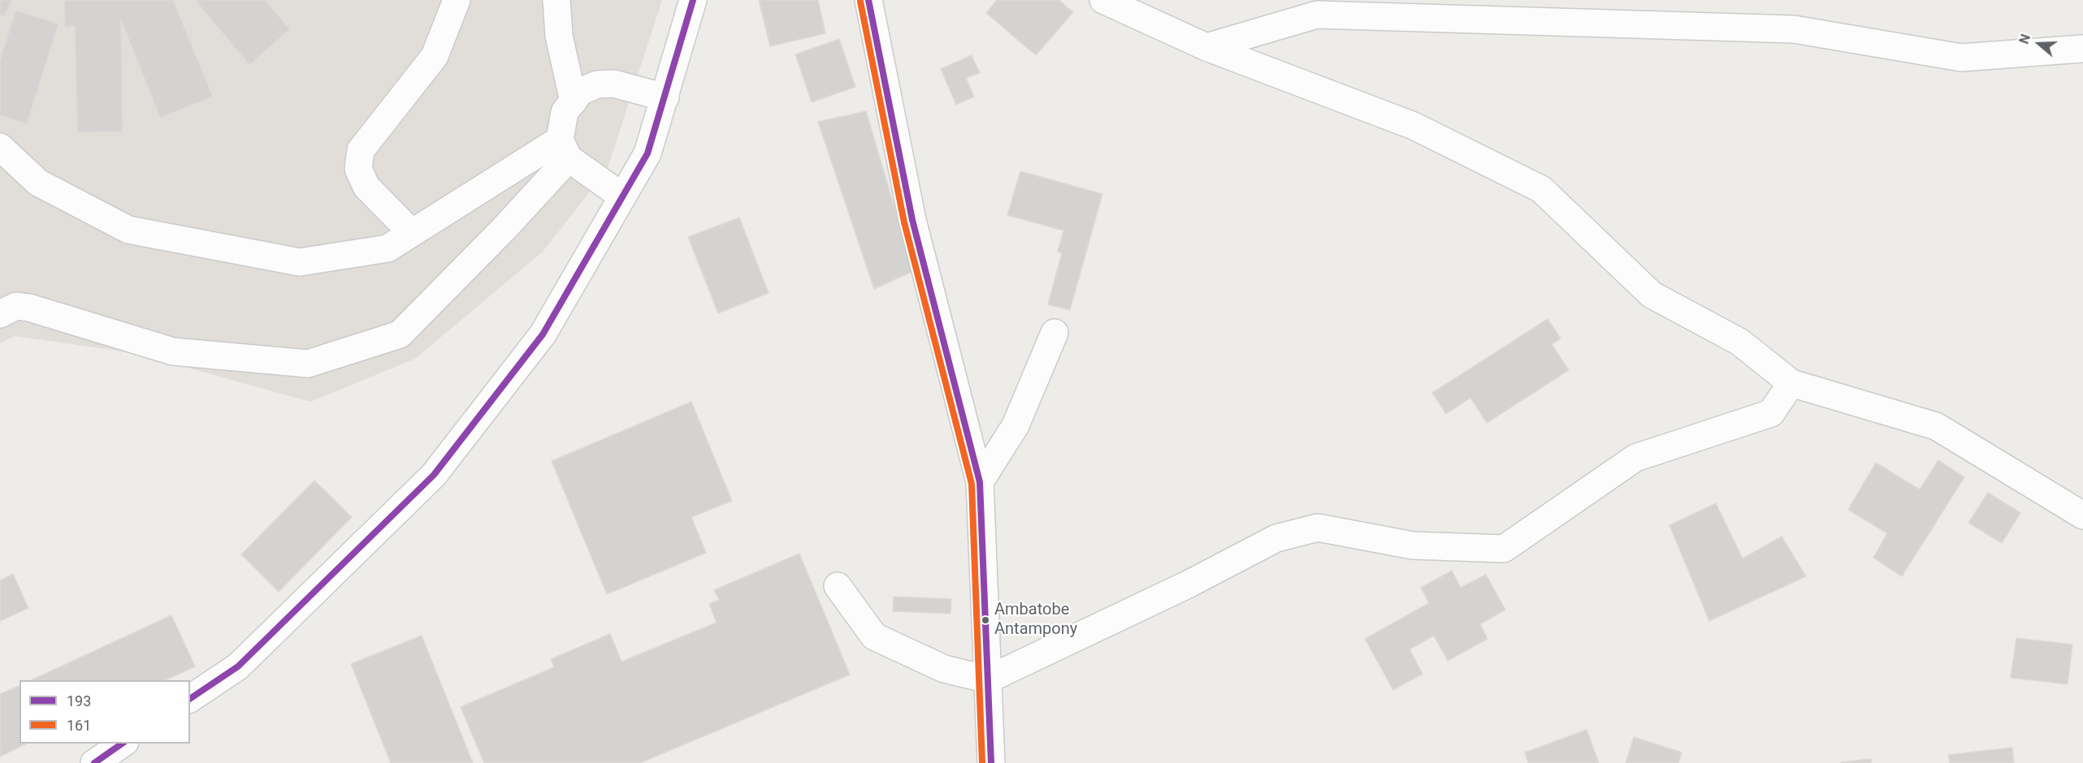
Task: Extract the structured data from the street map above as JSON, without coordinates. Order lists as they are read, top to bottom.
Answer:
{
  "places": ["Ambatobe Antampony"],
  "lines": ["transit line 193", "transit line 161"],
  "legend": ["193", "161"],
  "north": "left"
}
